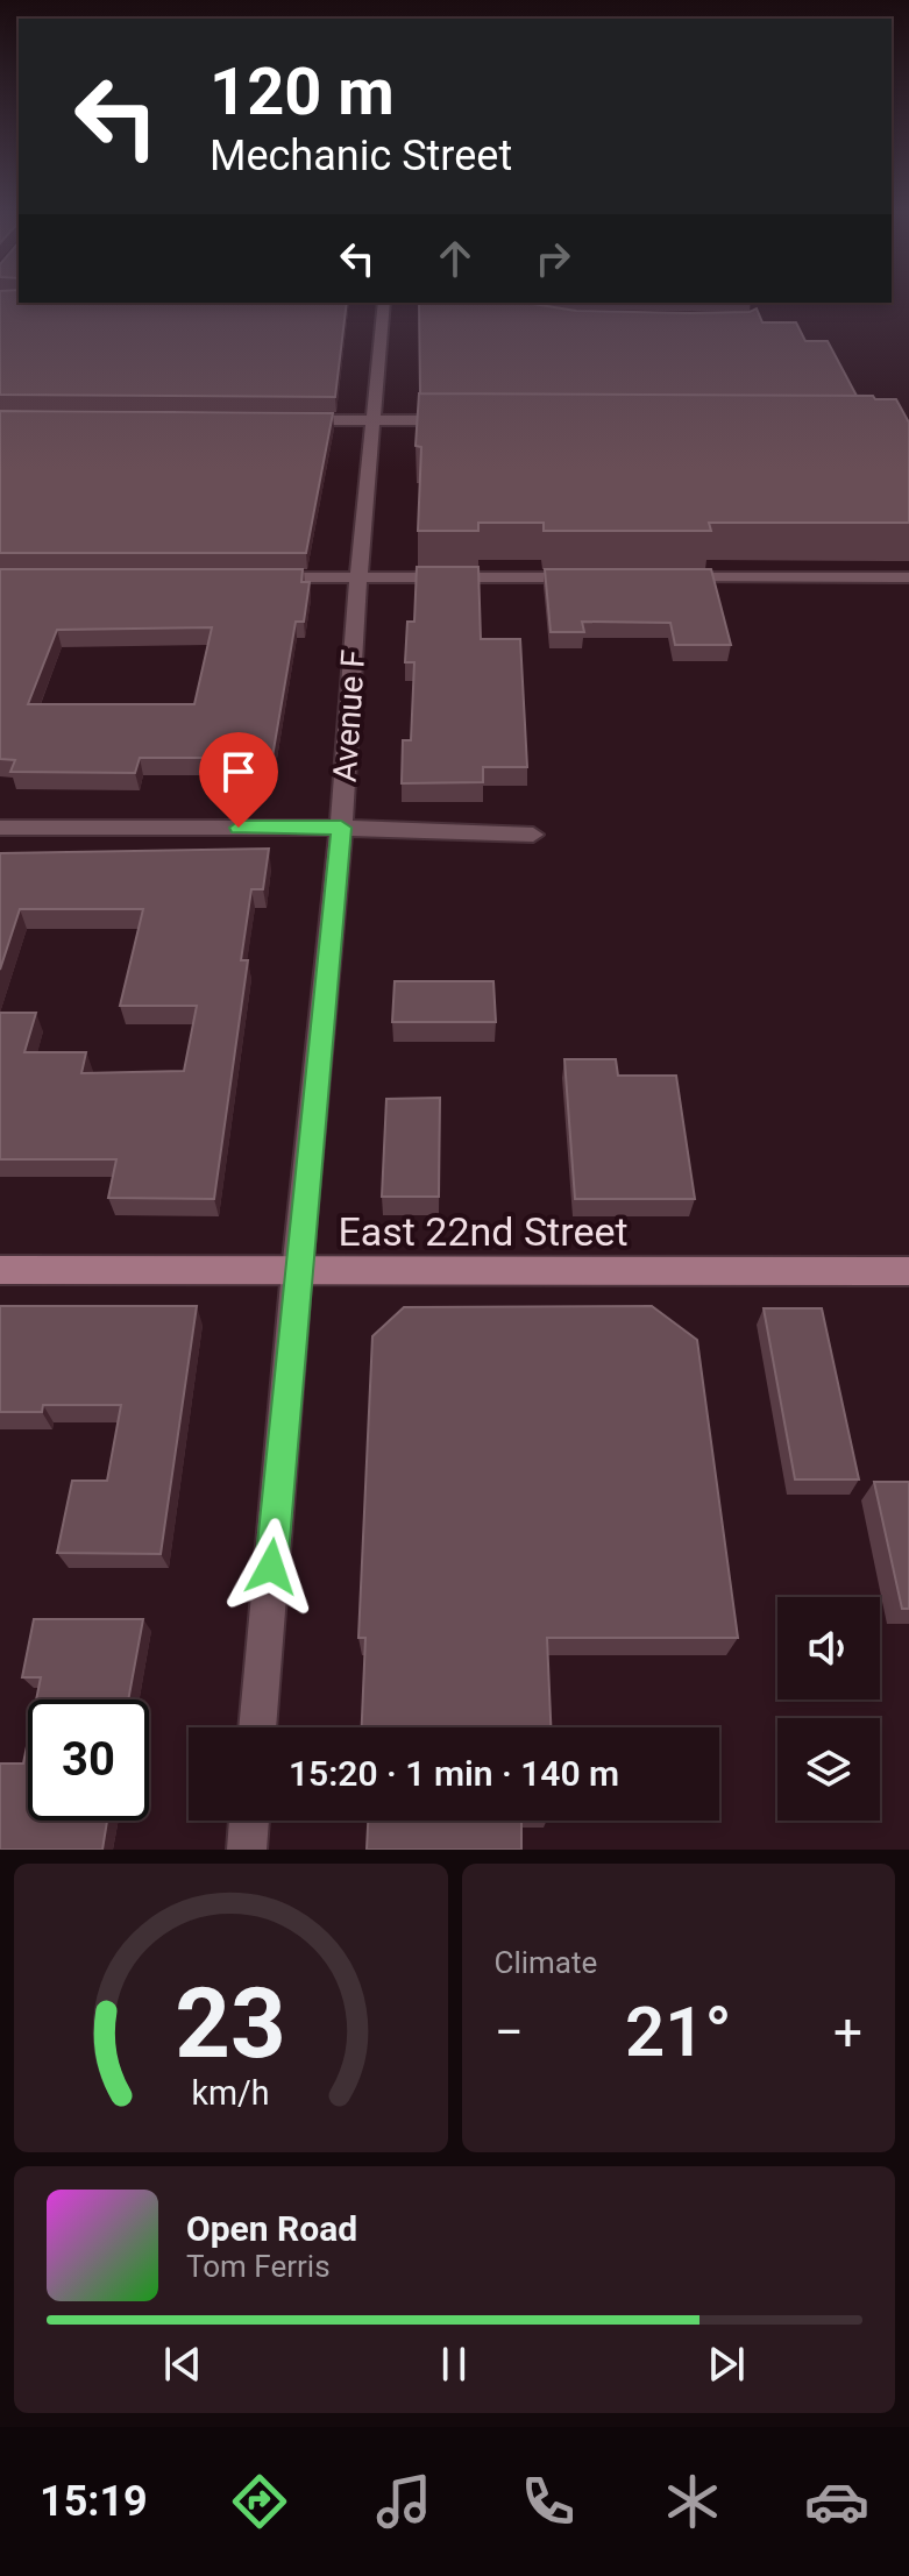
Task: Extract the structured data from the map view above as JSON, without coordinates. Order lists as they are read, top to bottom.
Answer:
{
  "streets": {
    "street": ["Avenue F", "East 22nd Street"]
  },
  "crossings": [
    ["Avenue F", "East 22nd Street"]
  ],
  "page": {
    "turn": ["120 m", "Mechanic Street"],
    "limit": "30",
    "trip": "15:20 · 1 min · 140 m",
    "tile": "Climate",
    "heat": ["−", "21°", "+"],
    "song": ["Open Road", "Tom Ferris"],
    "tabs": "15:19",
    "gauge": ["23", "km/h"]
  }
}
